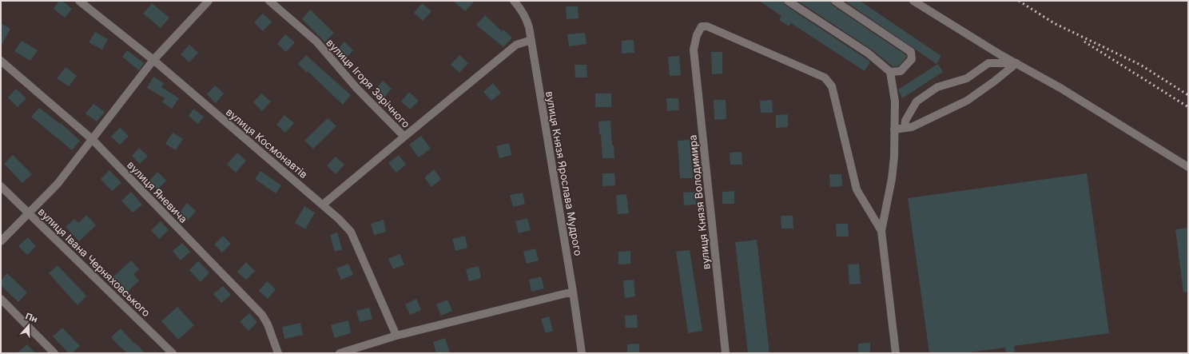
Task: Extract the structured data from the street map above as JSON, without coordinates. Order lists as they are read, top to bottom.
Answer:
{
  "streets": {
    "street": [
      "вулиця Ігоря Зарічного",
      "вулиця Космонавтів",
      "вулиця Князя Ярослава Мудрого",
      "вулиця Яневича",
      "вулиця Князя Володимира",
      "вулиця Івана Черняховського"
    ]
  },
  "crossings": [
    ["вулиця Ігоря Зарічного", "вулиця Князя Ярослава Мудрого"]
  ],
  "north": "top"
}
